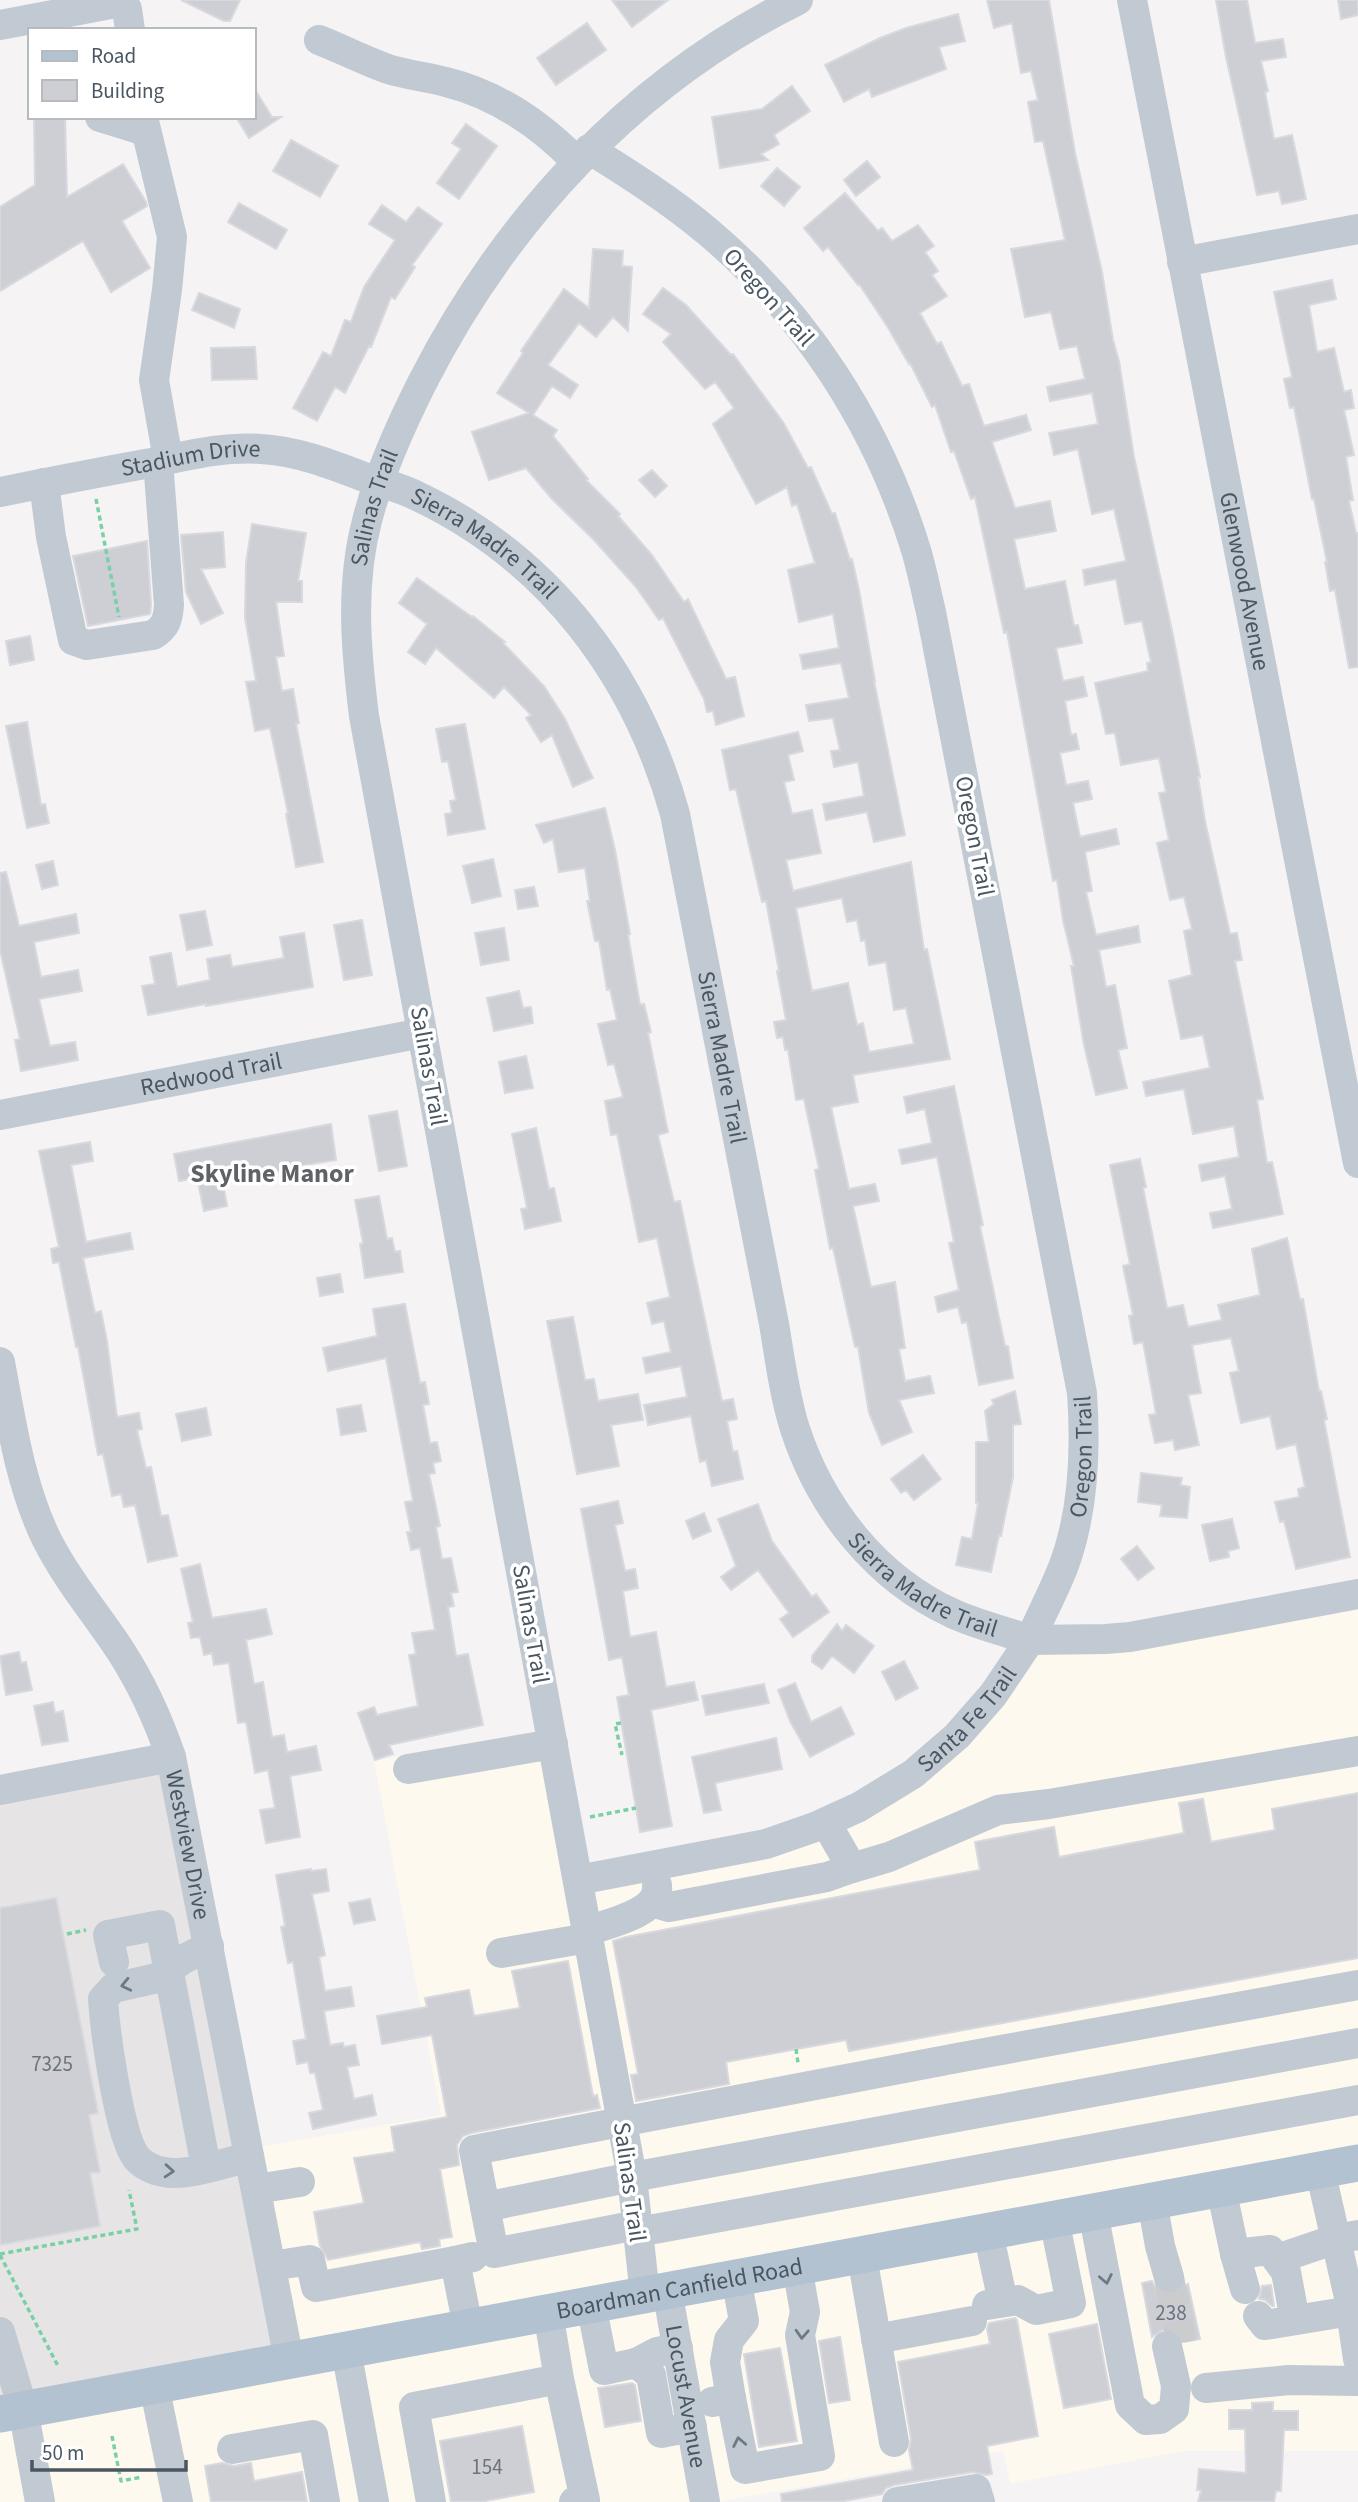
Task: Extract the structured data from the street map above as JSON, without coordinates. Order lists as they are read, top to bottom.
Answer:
{
  "streets": {
    "main road": ["Boardman Canfield Road"],
    "street": [
      "Oregon Trail",
      "Stadium Drive",
      "Salinas Trail",
      "Sierra Madre Trail",
      "Glenwood Avenue",
      "Redwood Trail",
      "Santa Fe Trail",
      "Westview Drive",
      "Locust Avenue"
    ]
  },
  "crossings": [
    ["Oregon Trail", "Salinas Trail"],
    ["Oregon Trail", "Sierra Madre Trail"],
    ["Oregon Trail", "Santa Fe Trail"],
    ["Stadium Drive", "Salinas Trail"],
    ["Stadium Drive", "Sierra Madre Trail"],
    ["Salinas Trail", "Sierra Madre Trail"],
    ["Salinas Trail", "Redwood Trail"],
    ["Salinas Trail", "Santa Fe Trail"],
    ["Salinas Trail", "Boardman Canfield Road"],
    ["Salinas Trail", "Locust Avenue"],
    ["Sierra Madre Trail", "Santa Fe Trail"],
    ["Westview Drive", "Boardman Canfield Road"],
    ["Boardman Canfield Road", "Locust Avenue"]
  ],
  "districts": ["Skyline Manor"],
  "house_numbers": ["7325", "238", "154"],
  "legend": ["Road", "Building"],
  "scale_bar": "50 m"
}
